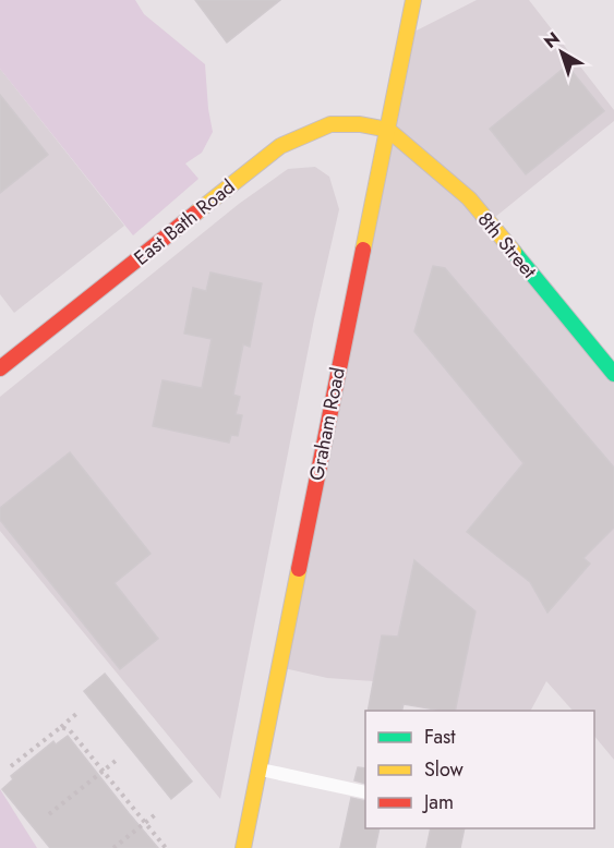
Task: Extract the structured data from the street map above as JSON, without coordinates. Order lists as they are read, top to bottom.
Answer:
{
  "streets": {
    "main road": ["East Bath Road", "8th Street", "Graham Road"]
  },
  "crossings": [
    ["East Bath Road", "8th Street"],
    ["East Bath Road", "Graham Road"],
    ["8th Street", "Graham Road"]
  ],
  "legend": ["Fast", "Slow", "Jam"],
  "north": "top left"
}
